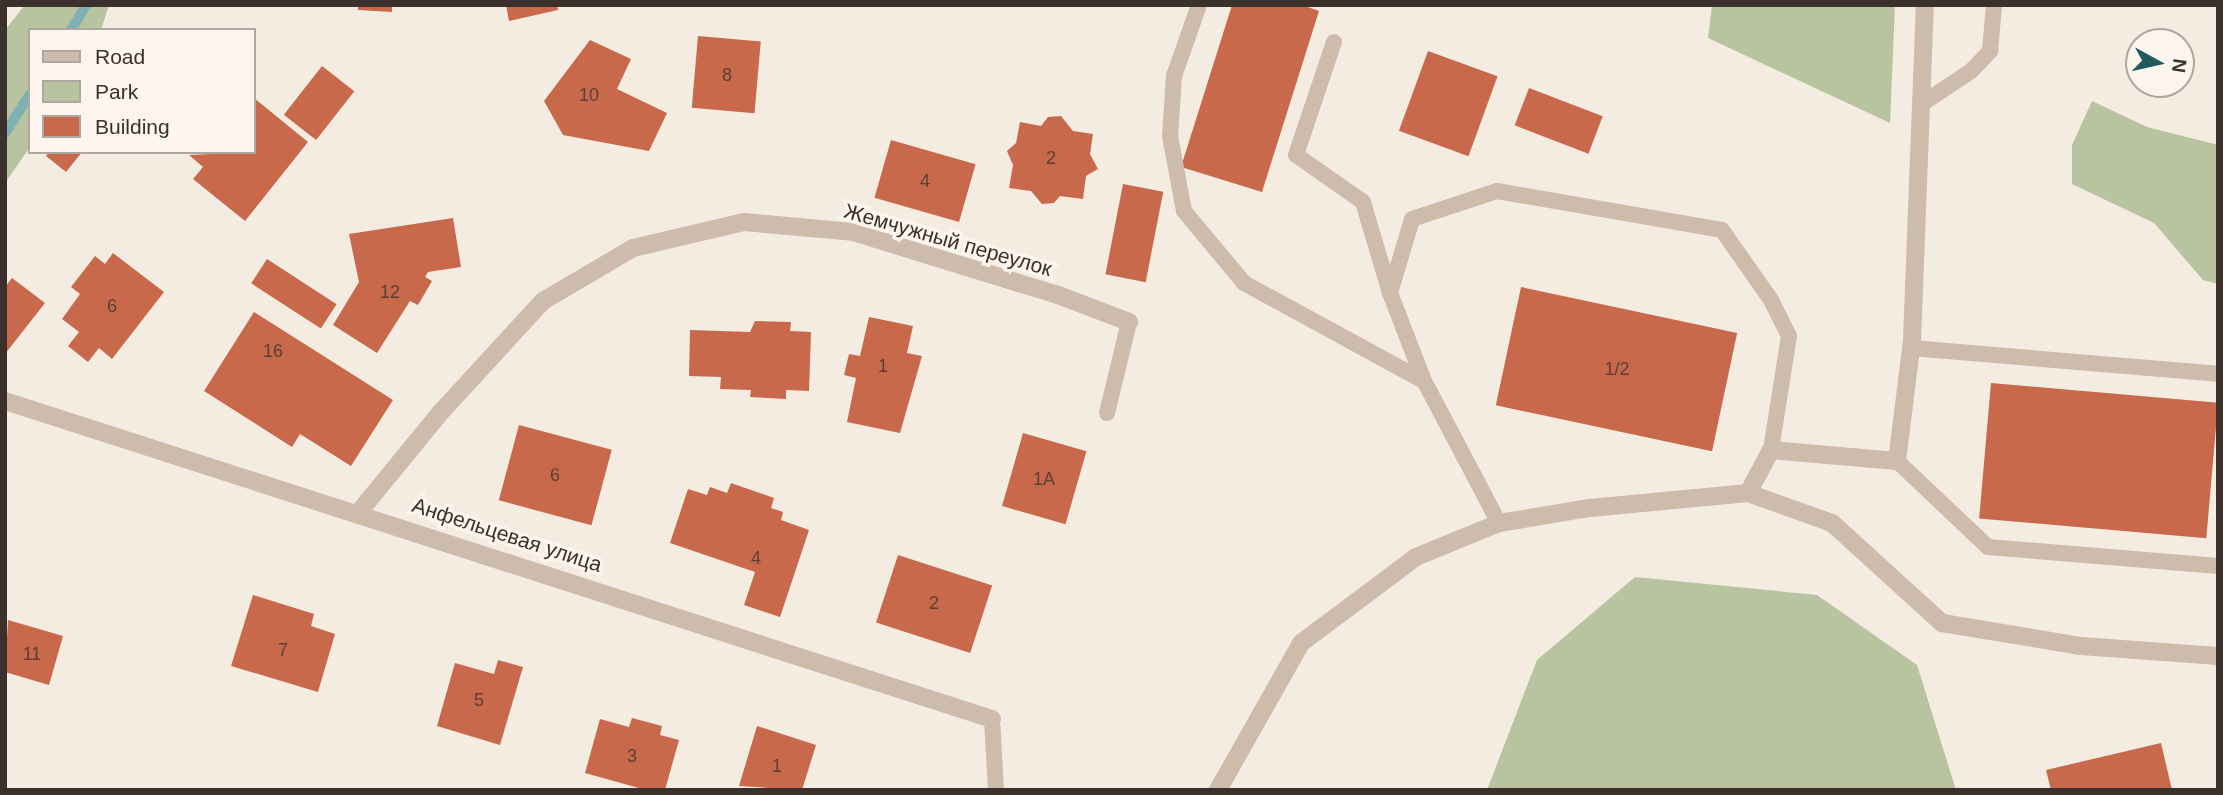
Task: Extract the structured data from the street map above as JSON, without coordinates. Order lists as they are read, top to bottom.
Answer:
{
  "streets": {
    "street": ["Жемчужный переулок", "Анфельцевая улица"]
  },
  "crossings": [
    ["Жемчужный переулок", "Анфельцевая улица"]
  ],
  "house_numbers": [
    "8",
    "10",
    "2",
    "4",
    "12",
    "6",
    "16",
    "1",
    "1/2",
    "6",
    "1А",
    "4",
    "2",
    "7",
    "11",
    "5",
    "3",
    "1"
  ],
  "legend": ["Road", "Park", "Building"],
  "north": "right"
}
